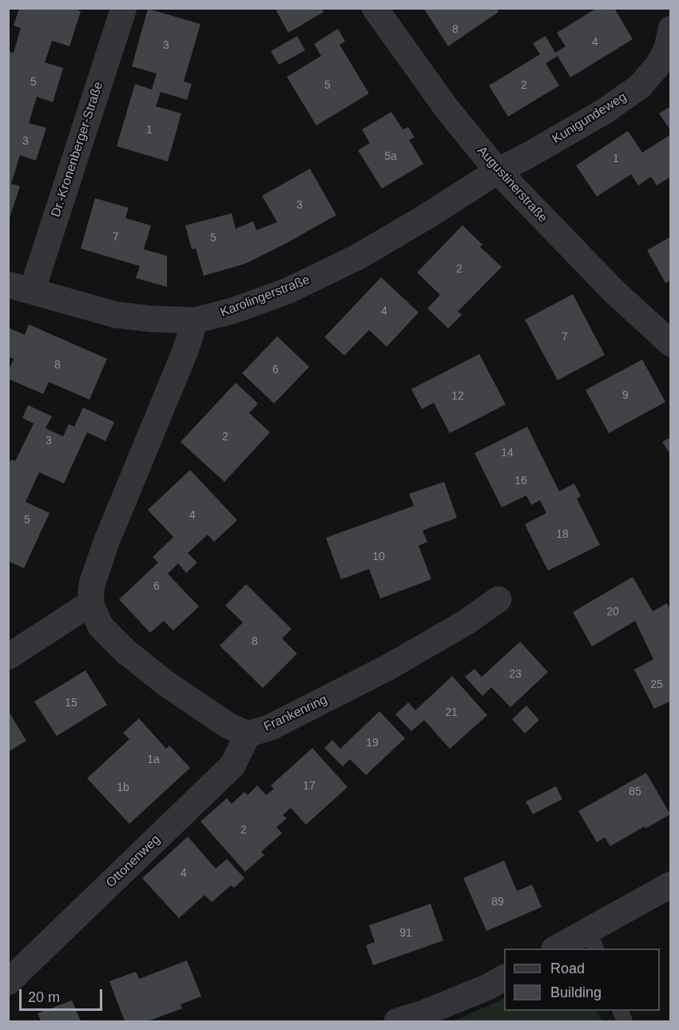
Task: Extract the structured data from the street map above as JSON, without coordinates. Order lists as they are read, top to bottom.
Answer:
{
  "streets": {
    "street": [
      "Kunigundeweg",
      "Dr.-Kronenberger-Straße",
      "Augustinerstraße",
      "Karolingerstraße",
      "Frankenring",
      "Ottonenweg"
    ]
  },
  "crossings": [
    ["Kunigundeweg", "Augustinerstraße"],
    ["Kunigundeweg", "Karolingerstraße"],
    ["Dr.-Kronenberger-Straße", "Karolingerstraße"],
    ["Augustinerstraße", "Karolingerstraße"],
    ["Frankenring", "Ottonenweg"]
  ],
  "house_numbers": [
    "8",
    "4",
    "3",
    "5",
    "5",
    "2",
    "1",
    "3",
    "5a",
    "1",
    "3",
    "7",
    "5",
    "2",
    "4",
    "7",
    "8",
    "6",
    "9",
    "12",
    "2",
    "3",
    "14",
    "16",
    "4",
    "5",
    "18",
    "10",
    "6",
    "20",
    "8",
    "23",
    "25",
    "15",
    "21",
    "19",
    "1a",
    "17",
    "1b",
    "85",
    "2",
    "4",
    "89",
    "91"
  ],
  "legend": ["Road", "Building"],
  "scale_bar": "20 m"
}
